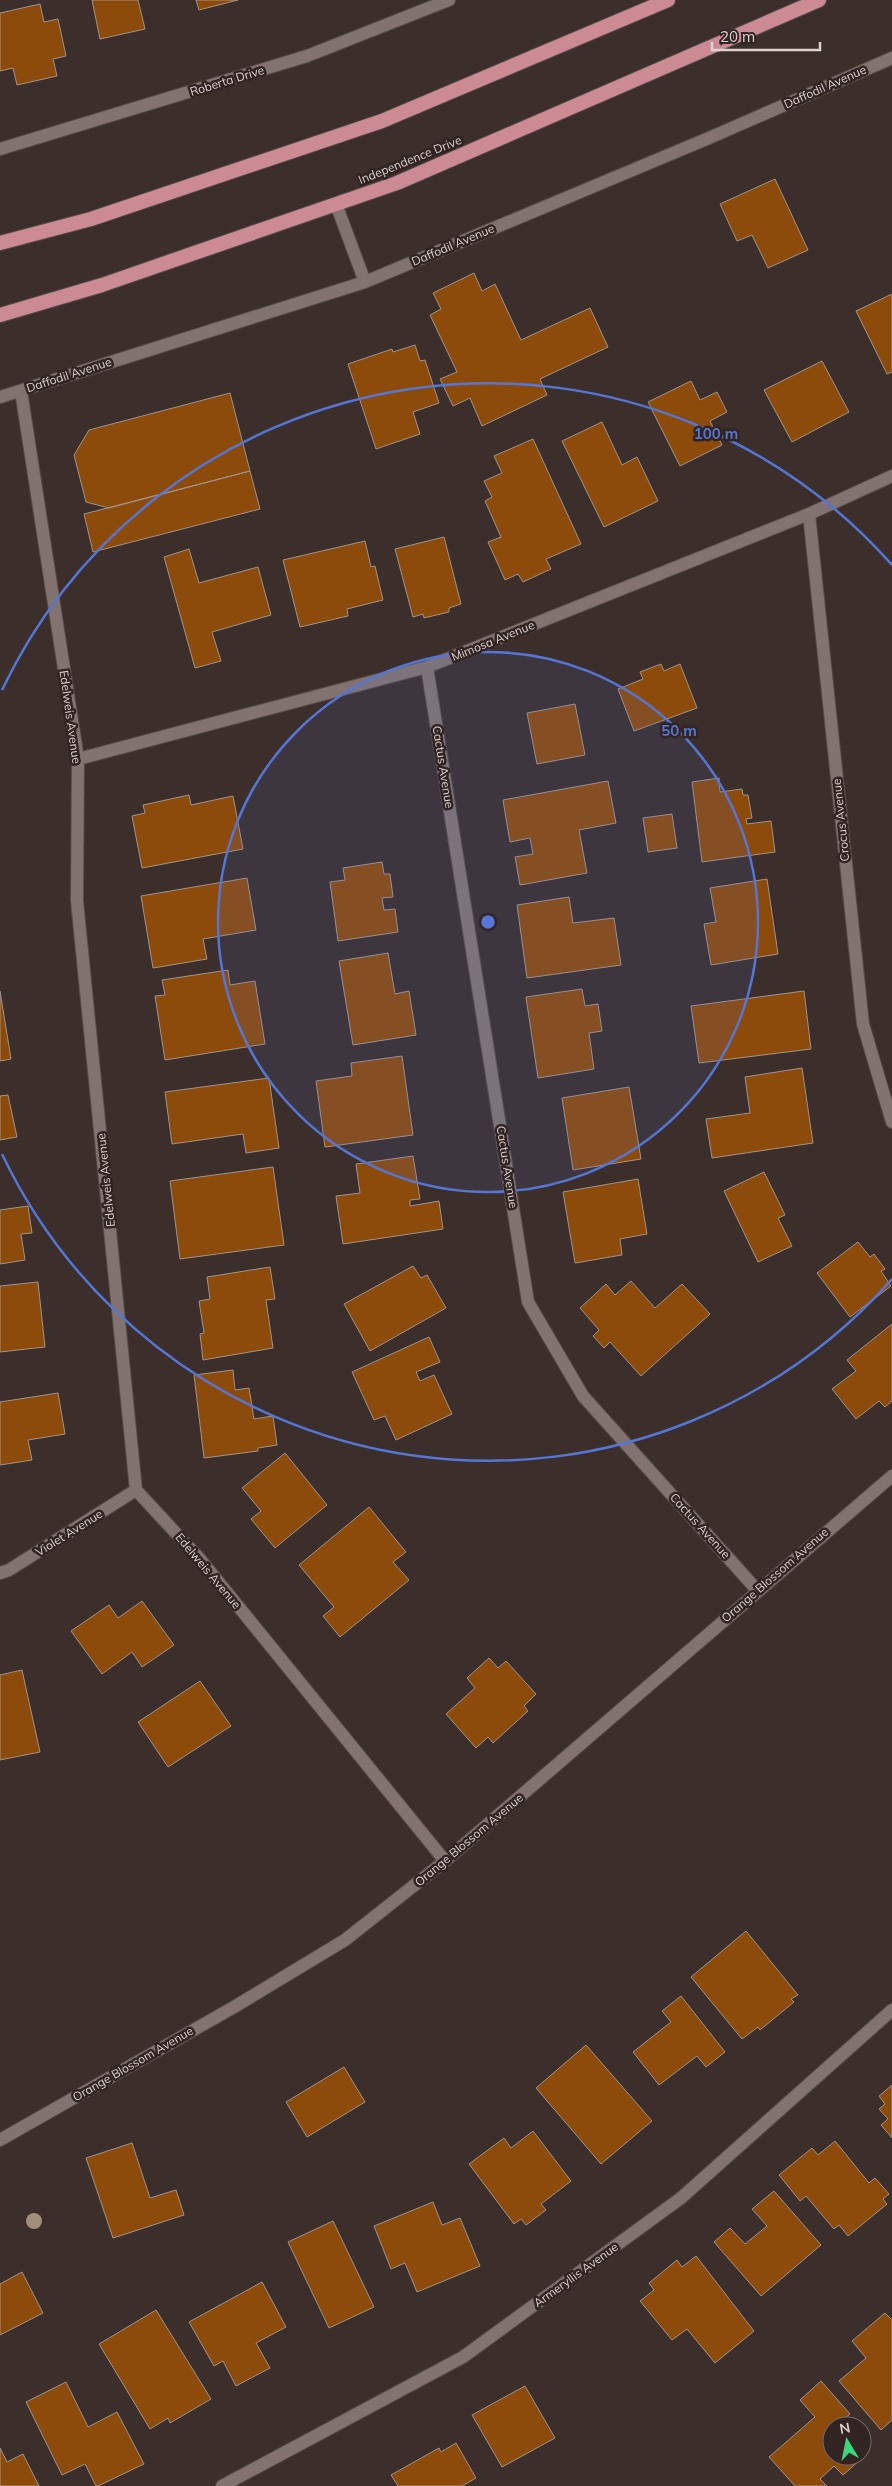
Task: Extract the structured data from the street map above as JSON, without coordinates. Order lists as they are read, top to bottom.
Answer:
{
  "streets": {
    "highway": ["Independence Drive"],
    "street": [
      "Roberta Drive",
      "Daffodil Avenue",
      "Mimosa Avenue",
      "Edelweis Avenue",
      "Cactus Avenue",
      "Crocus Avenue",
      "Violet Avenue",
      "Orange Blossom Avenue",
      "Armeryllis Avenue"
    ]
  },
  "crossings": [
    ["Daffodil Avenue", "Edelweis Avenue"],
    ["Mimosa Avenue", "Edelweis Avenue"],
    ["Mimosa Avenue", "Cactus Avenue"],
    ["Mimosa Avenue", "Crocus Avenue"],
    ["Edelweis Avenue", "Violet Avenue"],
    ["Edelweis Avenue", "Orange Blossom Avenue"],
    ["Cactus Avenue", "Orange Blossom Avenue"]
  ],
  "scale_bar": "20 m",
  "north": "top",
  "rings": ["100 m", "50 m"]
}
